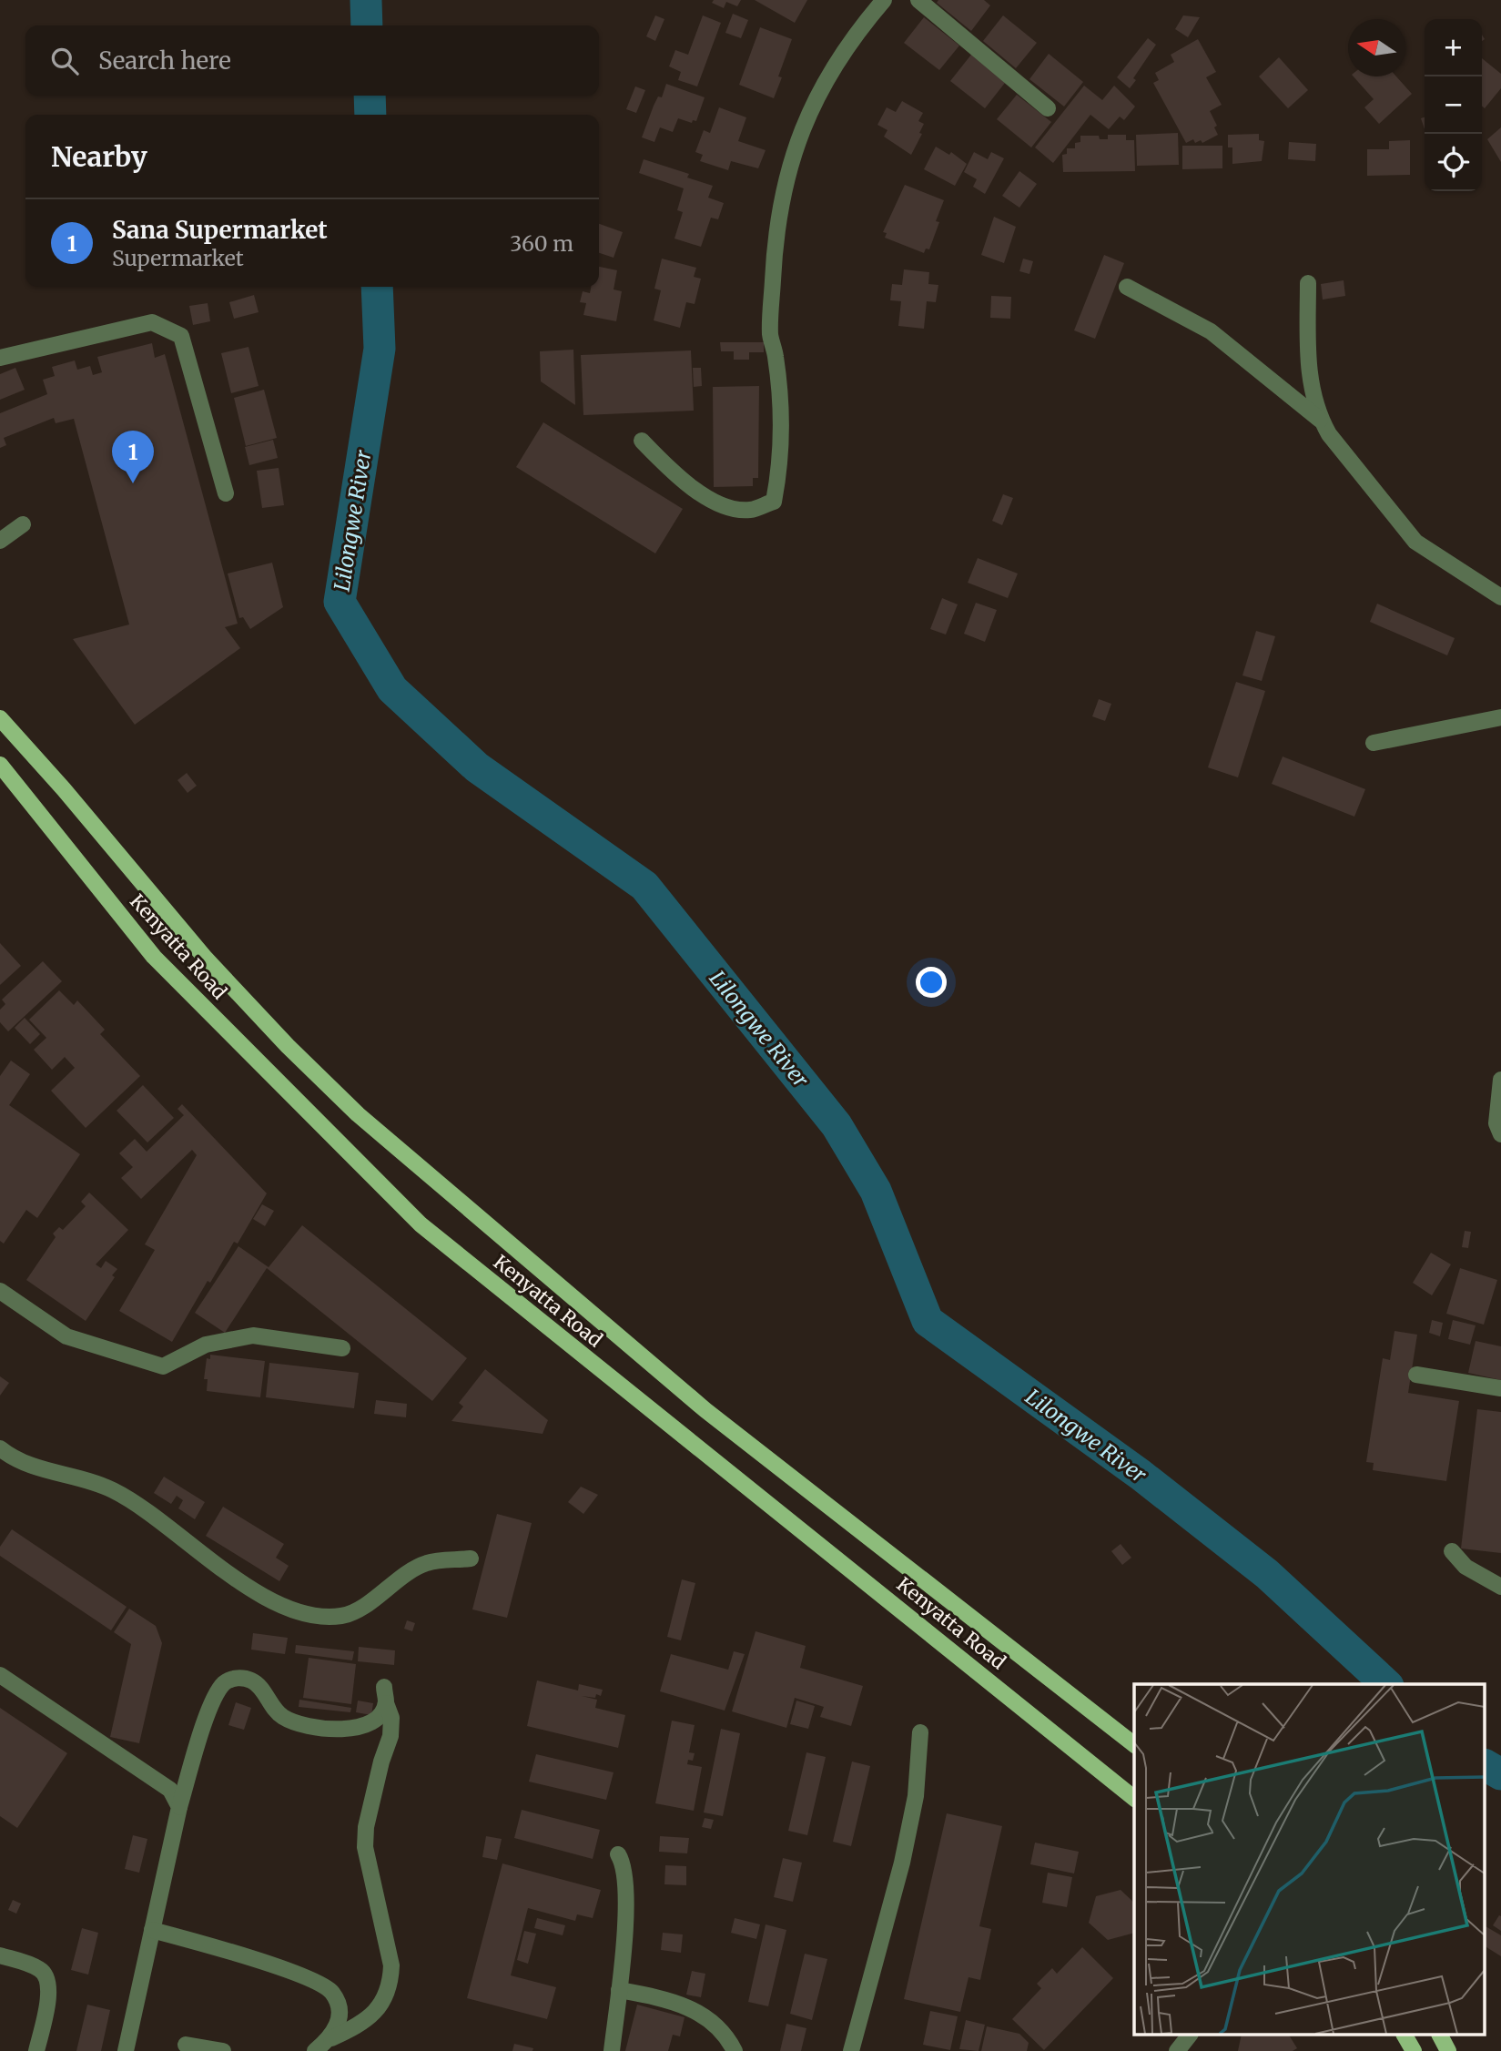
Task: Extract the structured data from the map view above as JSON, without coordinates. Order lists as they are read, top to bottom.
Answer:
{
  "streets": {
    "main road": ["Kenyatta Road"]
  },
  "water": ["Lilongwe River"],
  "north": "left",
  "page": {
    "map_buttons": ["+", "−"],
    "search": "Search here",
    "heading": "Nearby",
    "list": [
      {
        "mark": "1",
        "name": "Sana Supermarket",
        "note": "Supermarket",
        "value": "360 m"
      }
    ],
    "pins": "1"
  }
}
